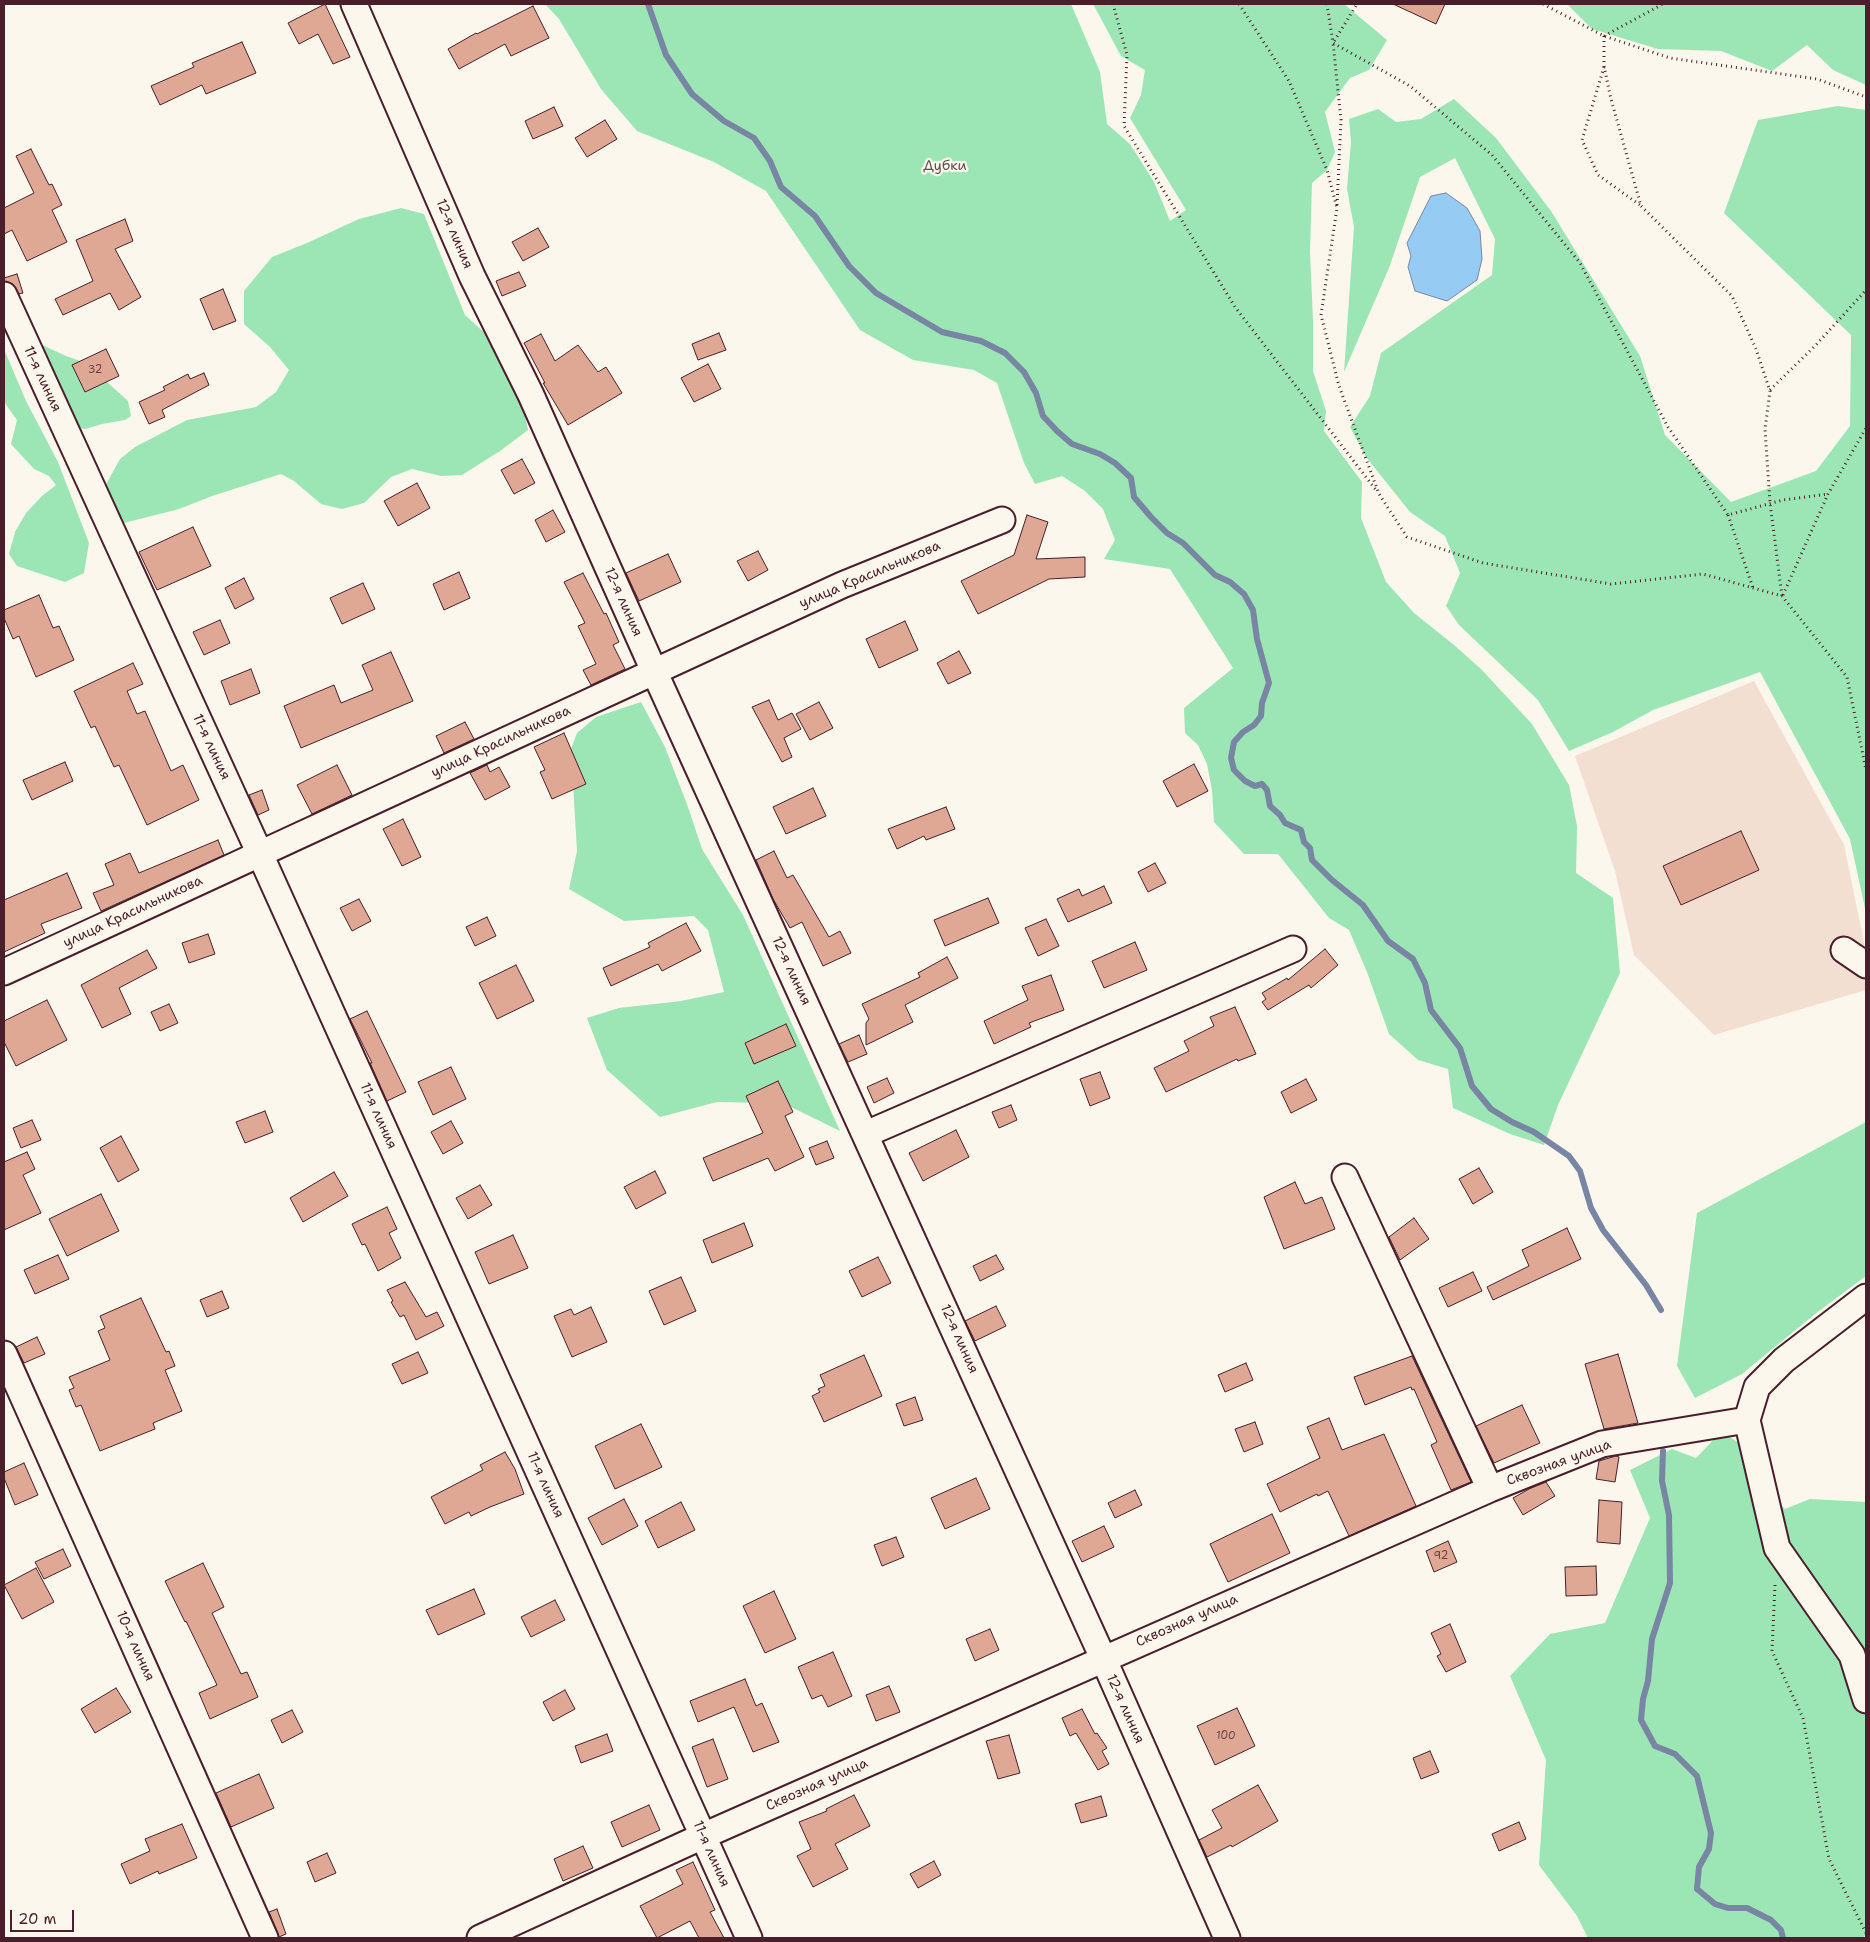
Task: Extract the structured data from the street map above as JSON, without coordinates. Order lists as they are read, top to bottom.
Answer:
{
  "streets": {
    "street": [
      "12-я линия",
      "11-я линия",
      "улица Красильникова",
      "Сквозная улица",
      "10-я линия"
    ]
  },
  "crossings": [
    ["12-я линия", "улица Красильникова"],
    ["12-я линия", "Сквозная улица"],
    ["11-я линия", "улица Красильникова"],
    ["11-я линия", "Сквозная улица"]
  ],
  "parks": ["Дубки"],
  "house_numbers": ["32", "92", "100"],
  "scale_bar": "20 m"
}
